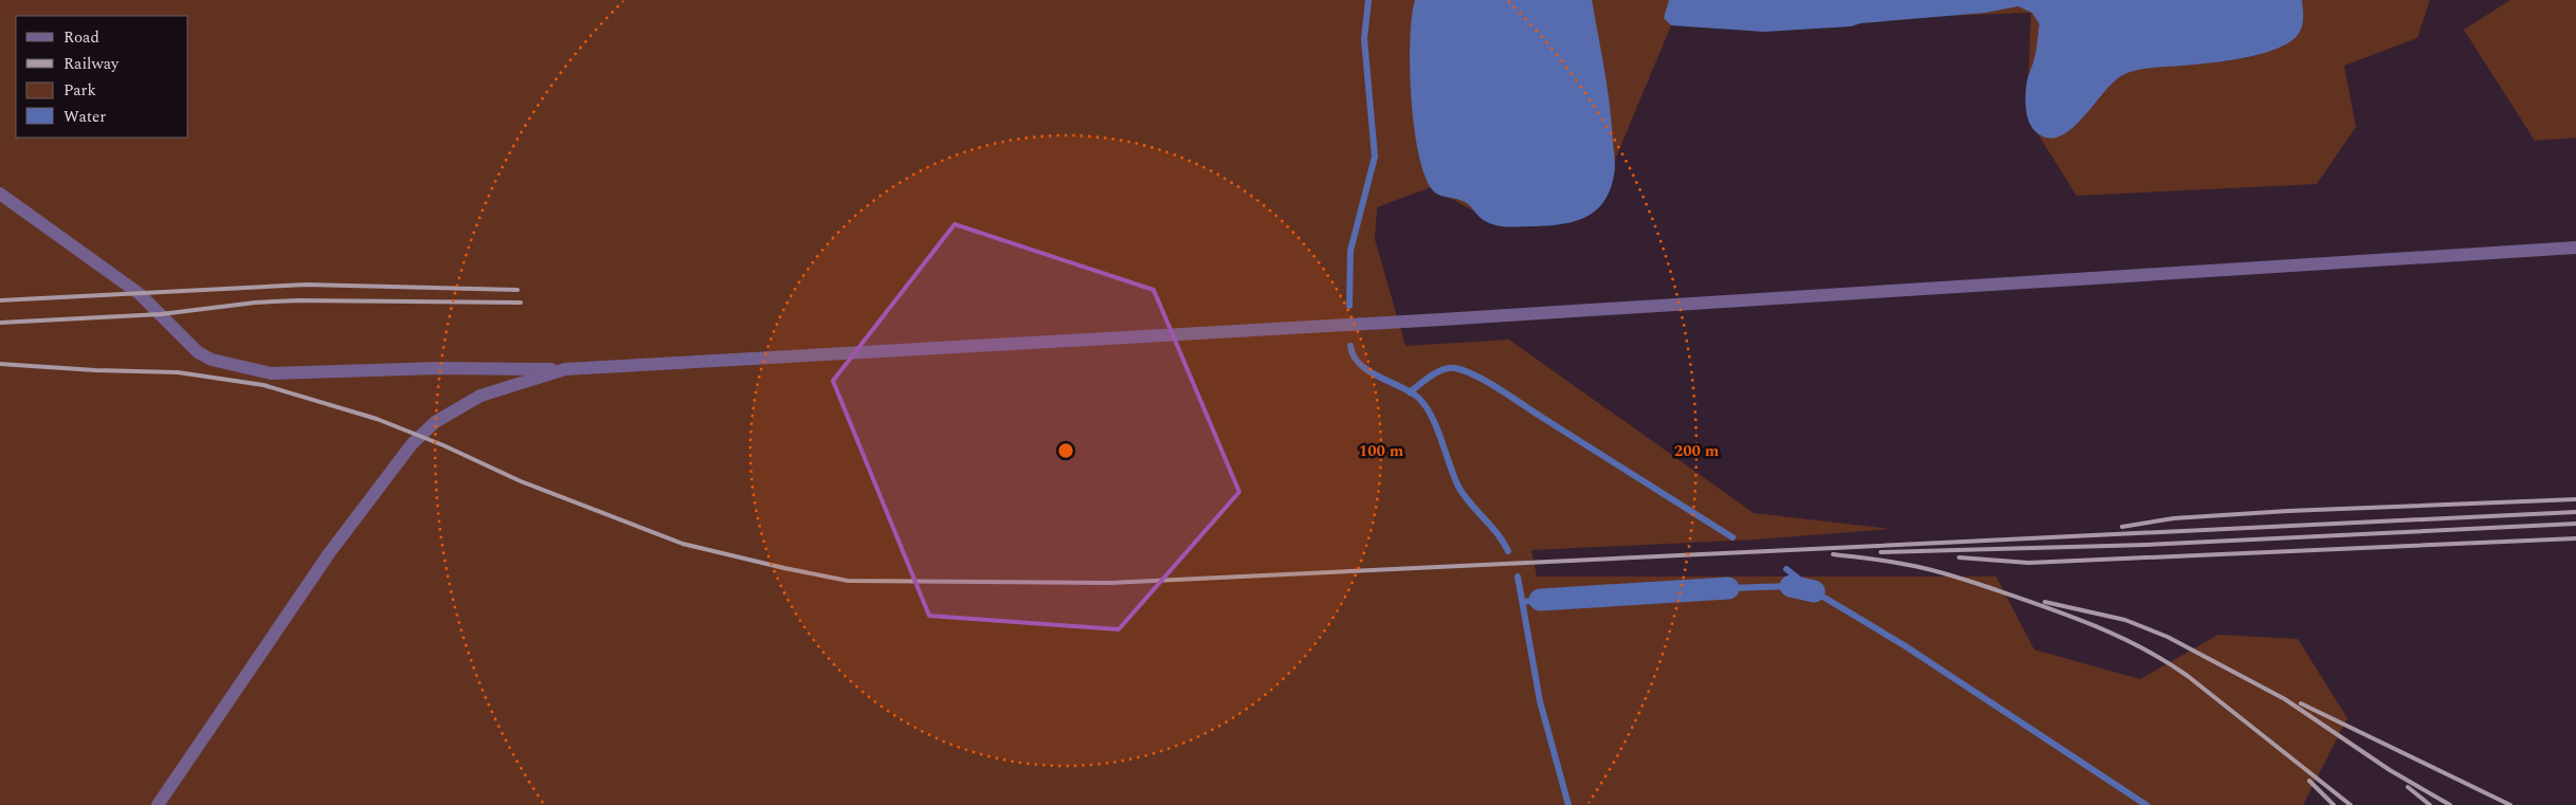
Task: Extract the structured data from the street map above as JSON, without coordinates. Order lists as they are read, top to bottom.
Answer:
{
  "legend": [
    "Road",
    "Railway",
    "Park",
    "Water"
  ],
  "rings": ["100 m", "200 m"]
}
